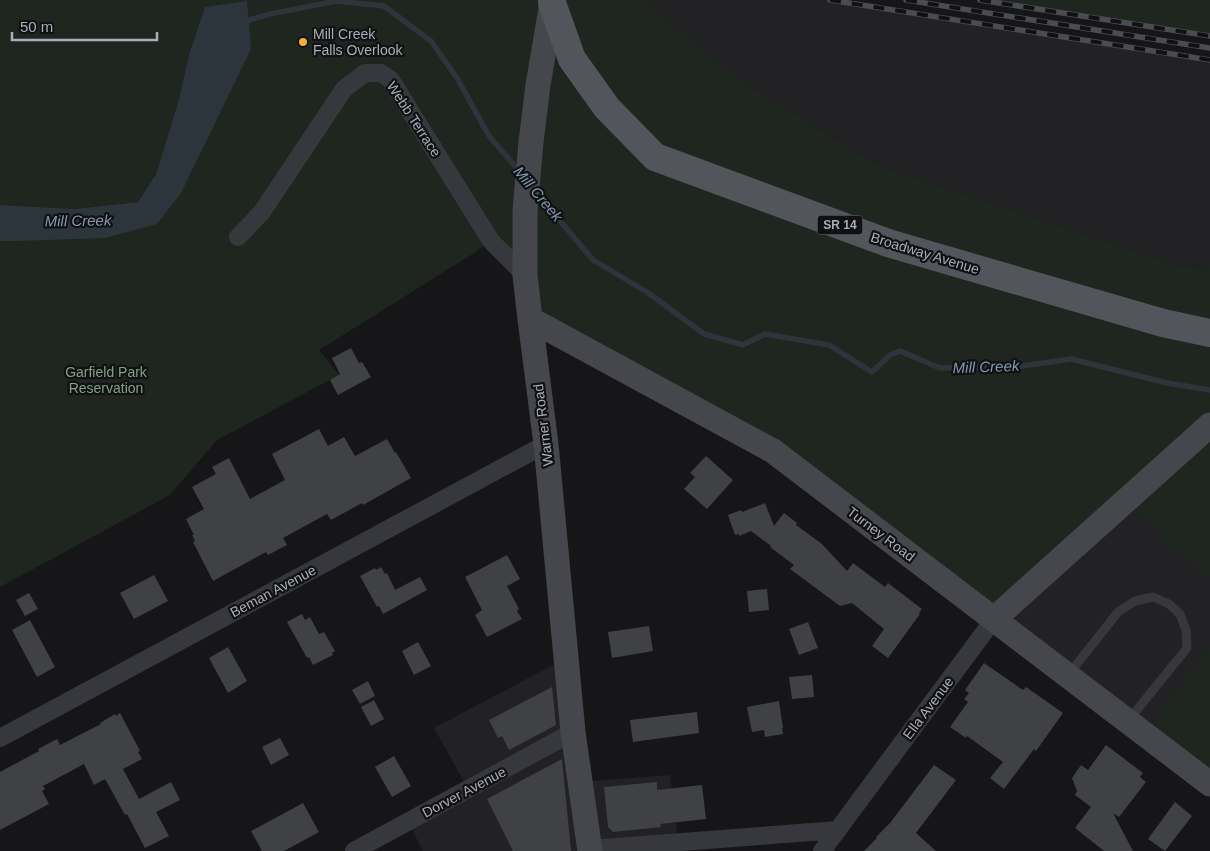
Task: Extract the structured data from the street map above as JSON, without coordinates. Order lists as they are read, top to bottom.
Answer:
{
  "streets": {
    "main road": [
      "SR 14",
      "Broadway Avenue",
      "Warner Road",
      "Turney Road",
      "Ella Avenue"
    ],
    "street": ["Webb Terrace", "Beman Avenue", "Dorver Avenue"]
  },
  "crossings": [
    ["Webb Terrace", "Warner Road"],
    ["Broadway Avenue", "Warner Road"],
    ["Warner Road", "Turney Road"],
    ["Warner Road", "Beman Avenue"],
    ["Warner Road", "Dorver Avenue"],
    ["Turney Road", "Ella Avenue"]
  ],
  "water": ["Mill Creek"],
  "parks": ["Garfield Park Reservation"],
  "places": ["Mill Creek Falls Overlook"],
  "scale_bar": "50 m"
}
